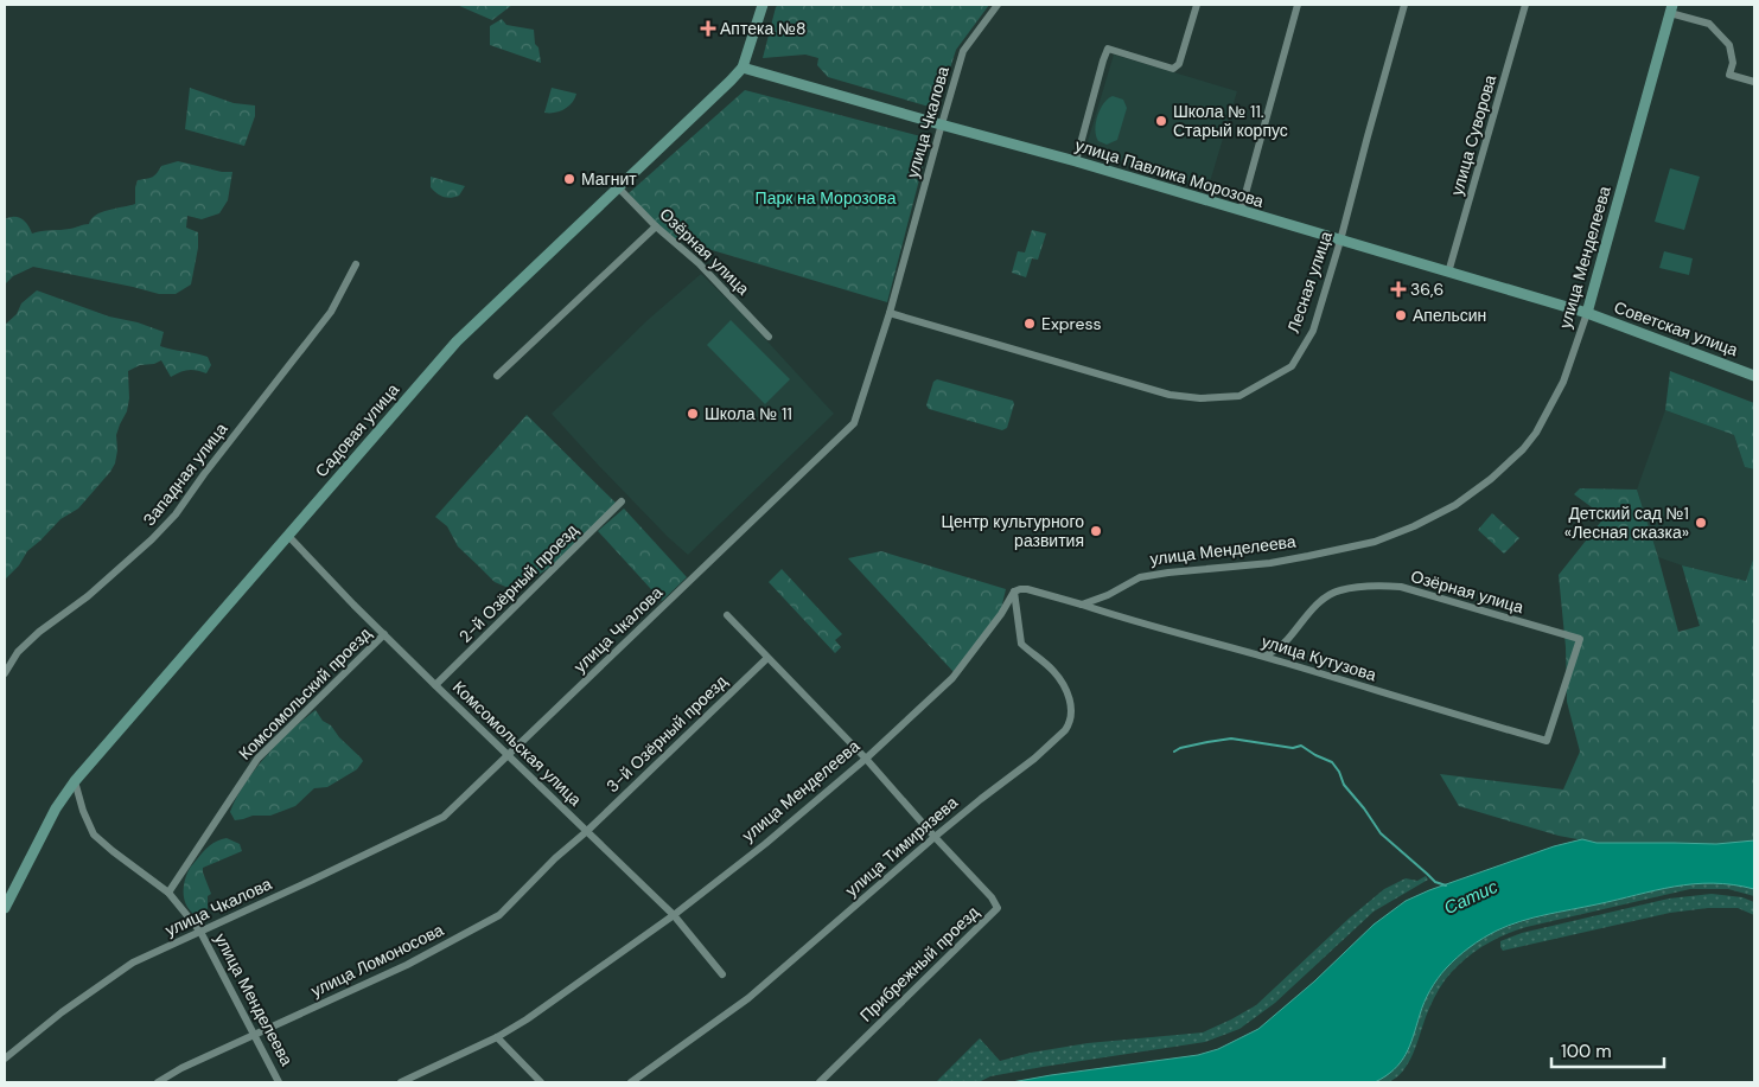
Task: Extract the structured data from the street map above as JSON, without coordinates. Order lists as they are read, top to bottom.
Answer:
{
  "streets": {
    "street": [
      "улица Чкалова",
      "улица Суворова",
      "улица Павлика Морозова",
      "Озёрная улица",
      "улица Менделеева",
      "Лесная улица",
      "Советская улица",
      "Садовая улица",
      "Западная улица",
      "2-й Озёрный проезд",
      "улица Кутузова",
      "Комсомольский проезд",
      "3-й Озёрный проезд",
      "Комсомольская улица",
      "улица Тимирязева",
      "улица Ломоносова",
      "Прибрежный проезд"
    ]
  },
  "crossings": [
    ["улица Чкалова", "улица Павлика Морозова"],
    ["улица Чкалова", "улица Менделеева"],
    ["улица Чкалова", "Лесная улица"],
    ["улица Чкалова", "Комсомольская улица"],
    ["улица Суворова", "улица Павлика Морозова"],
    ["улица Павлика Морозова", "улица Менделеева"],
    ["улица Павлика Морозова", "Лесная улица"],
    ["улица Павлика Морозова", "Советская улица"],
    ["улица Павлика Морозова", "Садовая улица"],
    ["Озёрная улица", "Садовая улица"],
    ["Озёрная улица", "улица Кутузова"],
    ["улица Менделеева", "Советская улица"],
    ["улица Менделеева", "Садовая улица"],
    ["улица Менделеева", "улица Кутузова"],
    ["улица Менделеева", "Комсомольский проезд"],
    ["улица Менделеева", "Комсомольская улица"],
    ["улица Менделеева", "улица Тимирязева"],
    ["улица Менделеева", "улица Ломоносова"],
    ["Садовая улица", "Комсомольская улица"],
    ["2-й Озёрный проезд", "Комсомольская улица"],
    ["Комсомольский проезд", "Комсомольская улица"],
    ["3-й Озёрный проезд", "Комсомольская улица"],
    ["3-й Озёрный проезд", "улица Ломоносова"],
    ["Комсомольская улица", "улица Ломоносова"],
    ["улица Тимирязева", "Прибрежный проезд"]
  ],
  "water": ["Сатис"],
  "parks": ["Парк на Морозова"],
  "places": {
    "health": ["Аптека №8", "36,6"],
    "other": [
      "Школа № 11. Старый корпус",
      "Магнит",
      "Апельсин",
      "Express",
      "Школа № 11",
      "Детский сад №1 «Лесная сказка»",
      "Центр культурного развития"
    ]
  },
  "scale_bar": "100 m"
}
